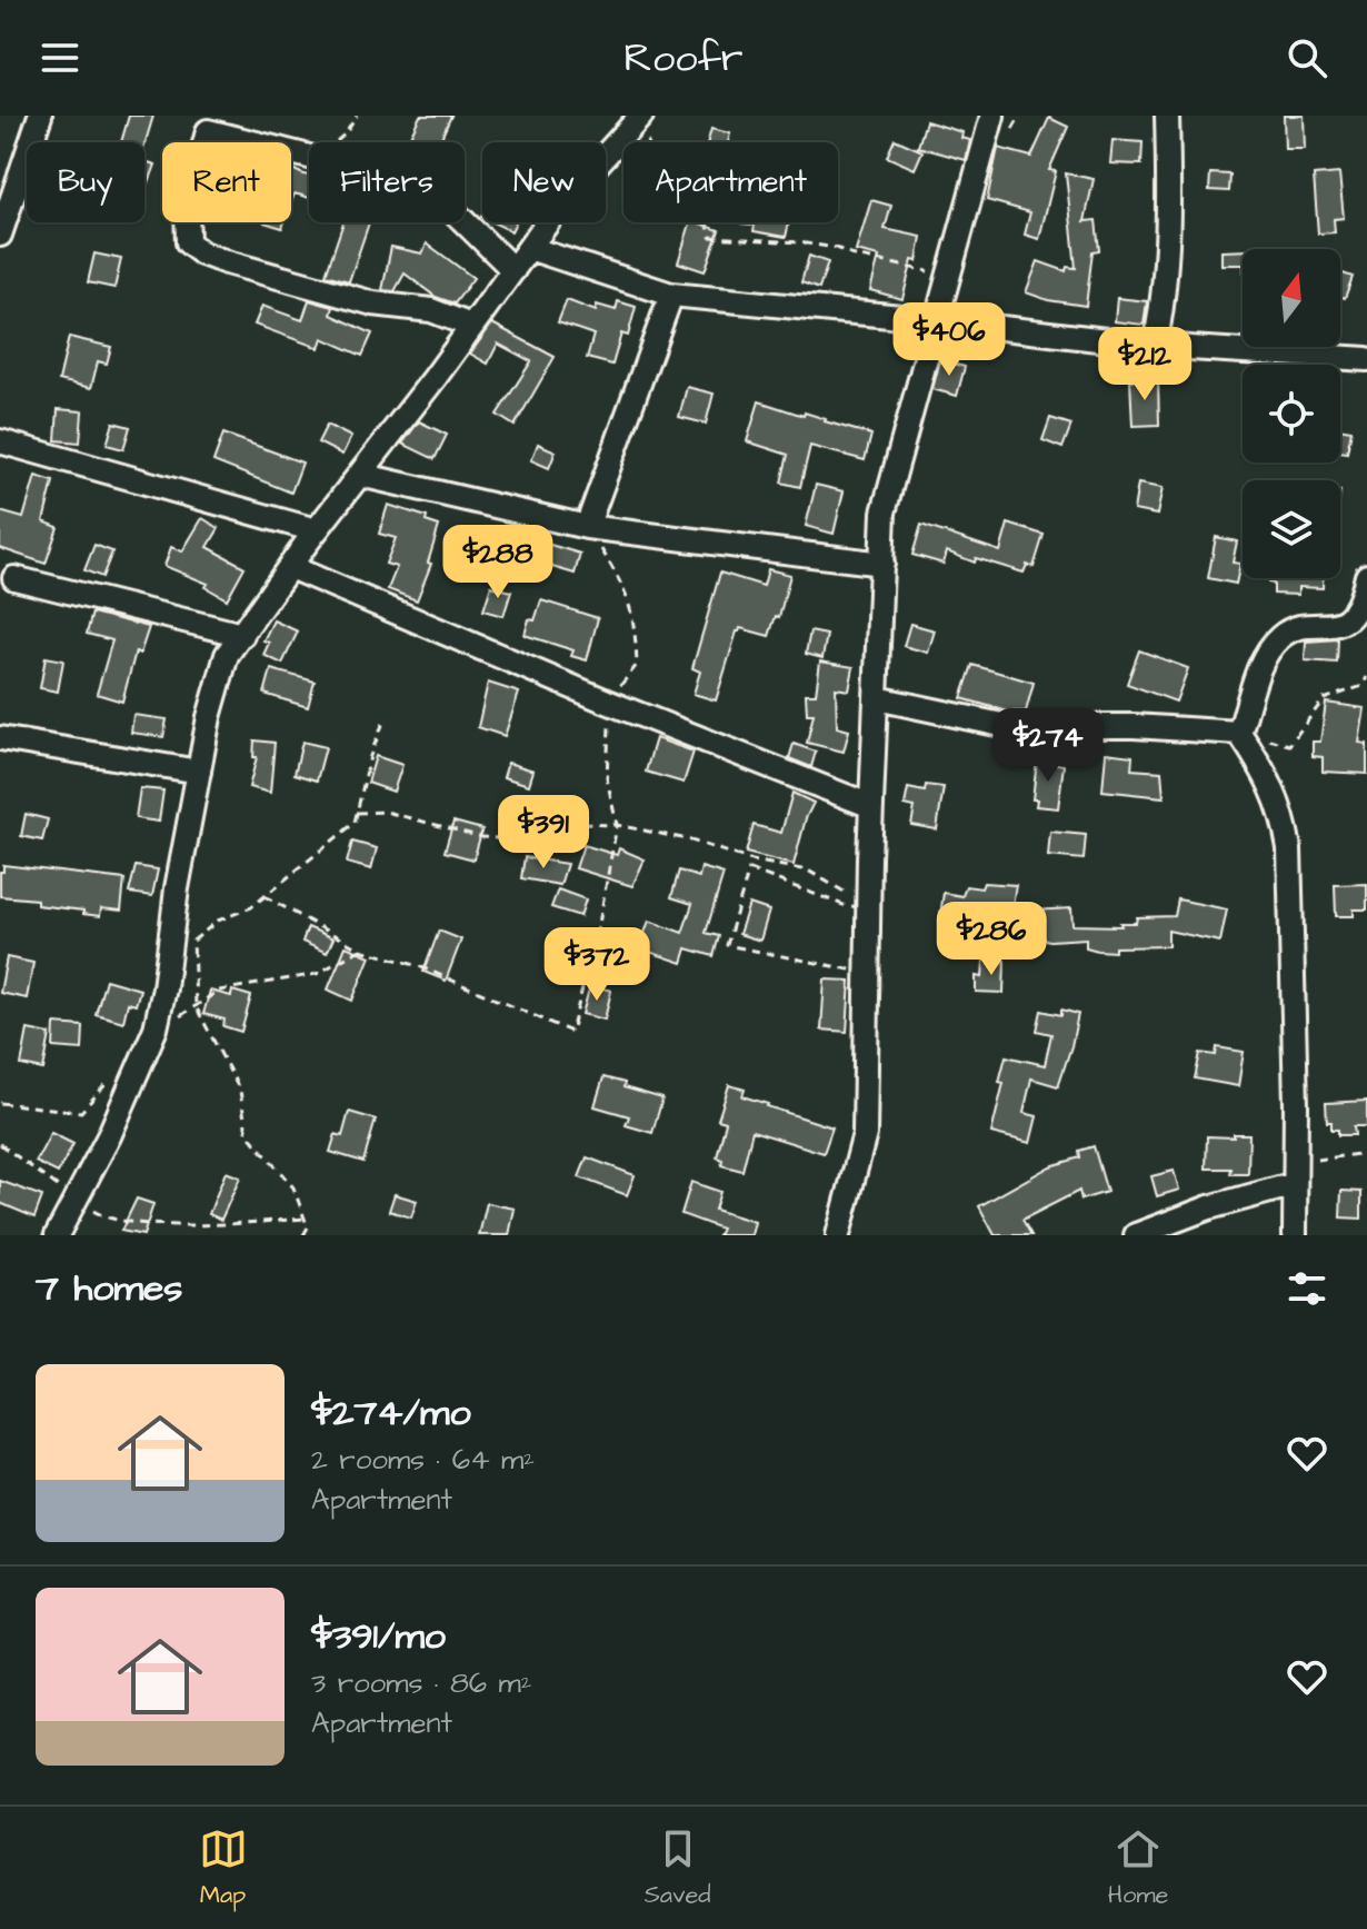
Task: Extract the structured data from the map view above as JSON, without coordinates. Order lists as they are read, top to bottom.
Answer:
{
  "north": "top",
  "page": {
    "header": "Roofr",
    "chip": [
      "Buy",
      "Rent",
      "Filters",
      "New",
      "Apartment"
    ],
    "price": [
      "$406",
      "$212",
      "$288",
      "$274",
      "$391",
      "$286",
      "$372"
    ],
    "heading": "7 homes",
    "list": [
      {
        "name": "$274/mo",
        "note": "2 rooms · 64 m² · Apartment"
      },
      {
        "name": "$391/mo",
        "note": "3 rooms · 86 m² · Apartment"
      }
    ],
    "tabs": ["Map", "Saved", "Home"]
  }
}
